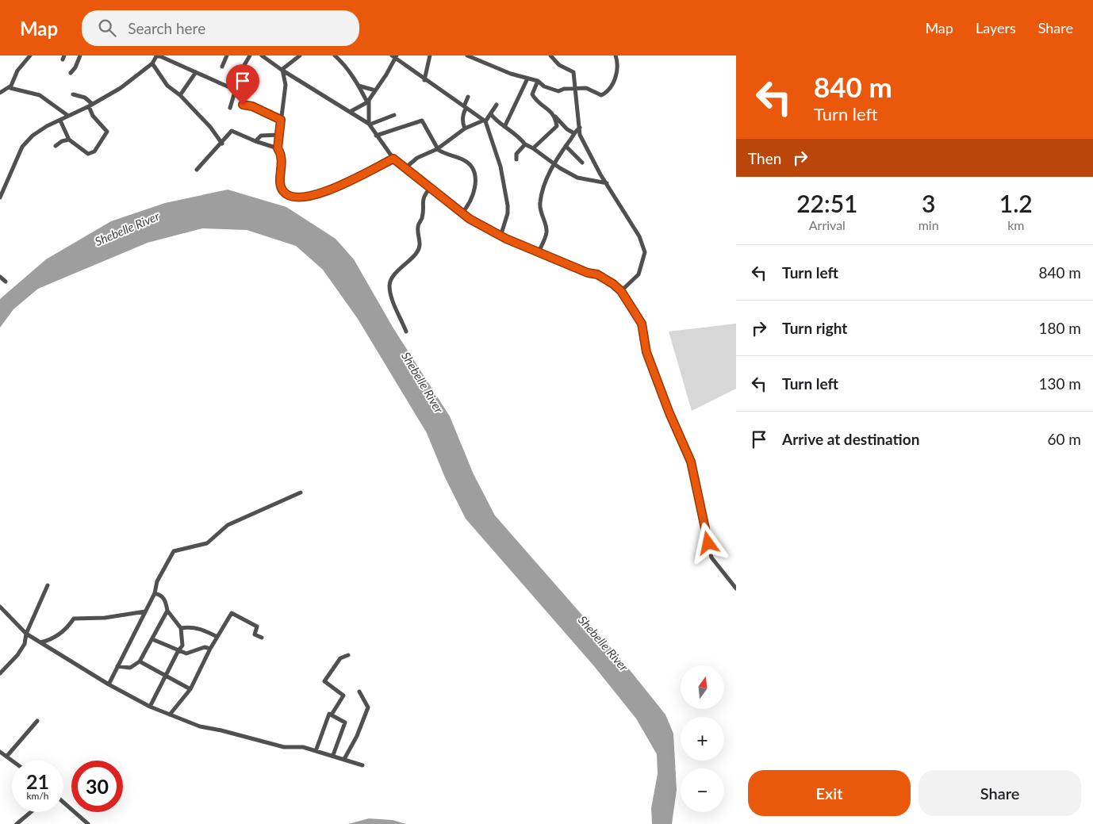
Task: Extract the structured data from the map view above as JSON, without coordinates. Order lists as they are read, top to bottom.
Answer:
{
  "water": ["Shebelle River"],
  "north": "top",
  "page": {
    "header": "Map",
    "search": "Search here",
    "nav": ["Map", "Layers", "Share"],
    "turn": ["840 m", "Turn left"],
    "then": "Then",
    "eta": [
      "22:51",
      "Arrival",
      "3",
      "min",
      "1.2",
      "km"
    ],
    "list": [
      {
        "name": "Turn left",
        "value": "840 m"
      },
      {
        "name": "Turn right",
        "value": "180 m"
      },
      {
        "name": "Turn left",
        "value": "130 m"
      },
      {
        "name": "Arrive at destination",
        "value": "60 m"
      }
    ],
    "map_buttons": ["+", "−"],
    "speed": "21 km/h",
    "limit": "30",
    "buttons": ["Exit", "Share"]
  }
}
